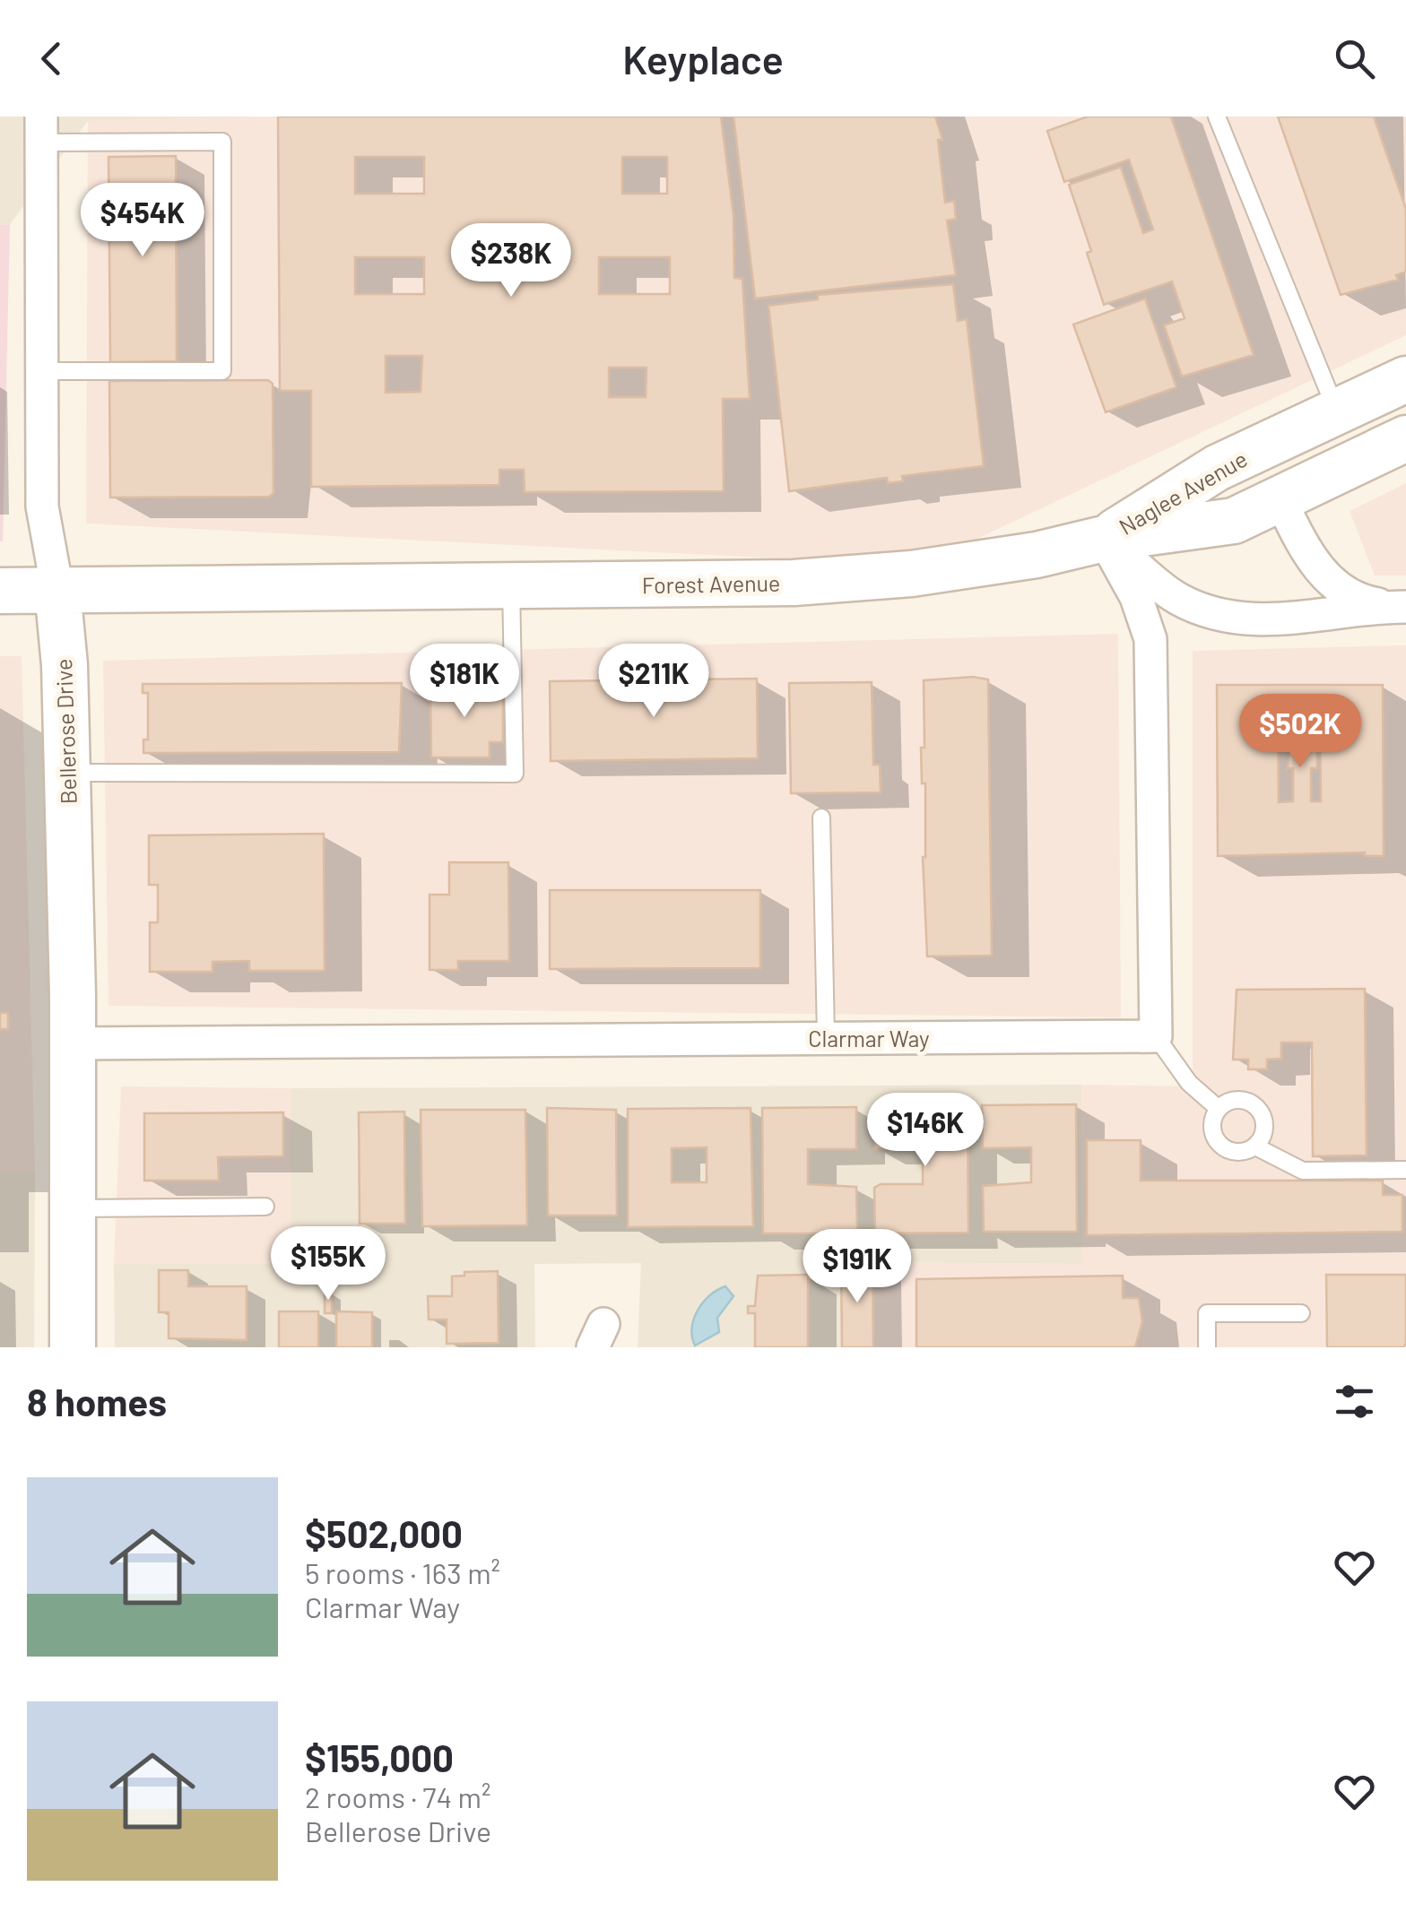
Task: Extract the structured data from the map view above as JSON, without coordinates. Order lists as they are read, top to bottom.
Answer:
{
  "streets": {
    "main road": ["Naglee Avenue", "Forest Avenue", "Bellerose Drive"],
    "street": ["Clarmar Way"]
  },
  "crossings": [
    ["Naglee Avenue", "Forest Avenue"],
    ["Forest Avenue", "Bellerose Drive"],
    ["Bellerose Drive", "Clarmar Way"]
  ],
  "page": {
    "header": "Keyplace",
    "price": [
      "$454K",
      "$238K",
      "$181K",
      "$211K",
      "$502K",
      "$146K",
      "$155K",
      "$191K"
    ],
    "heading": "8 homes",
    "list": [
      {
        "name": "$502,000",
        "note": "5 rooms · 163 m² · Clarmar Way"
      },
      {
        "name": "$155,000",
        "note": "2 rooms · 74 m² · Bellerose Drive"
      }
    ]
  }
}
